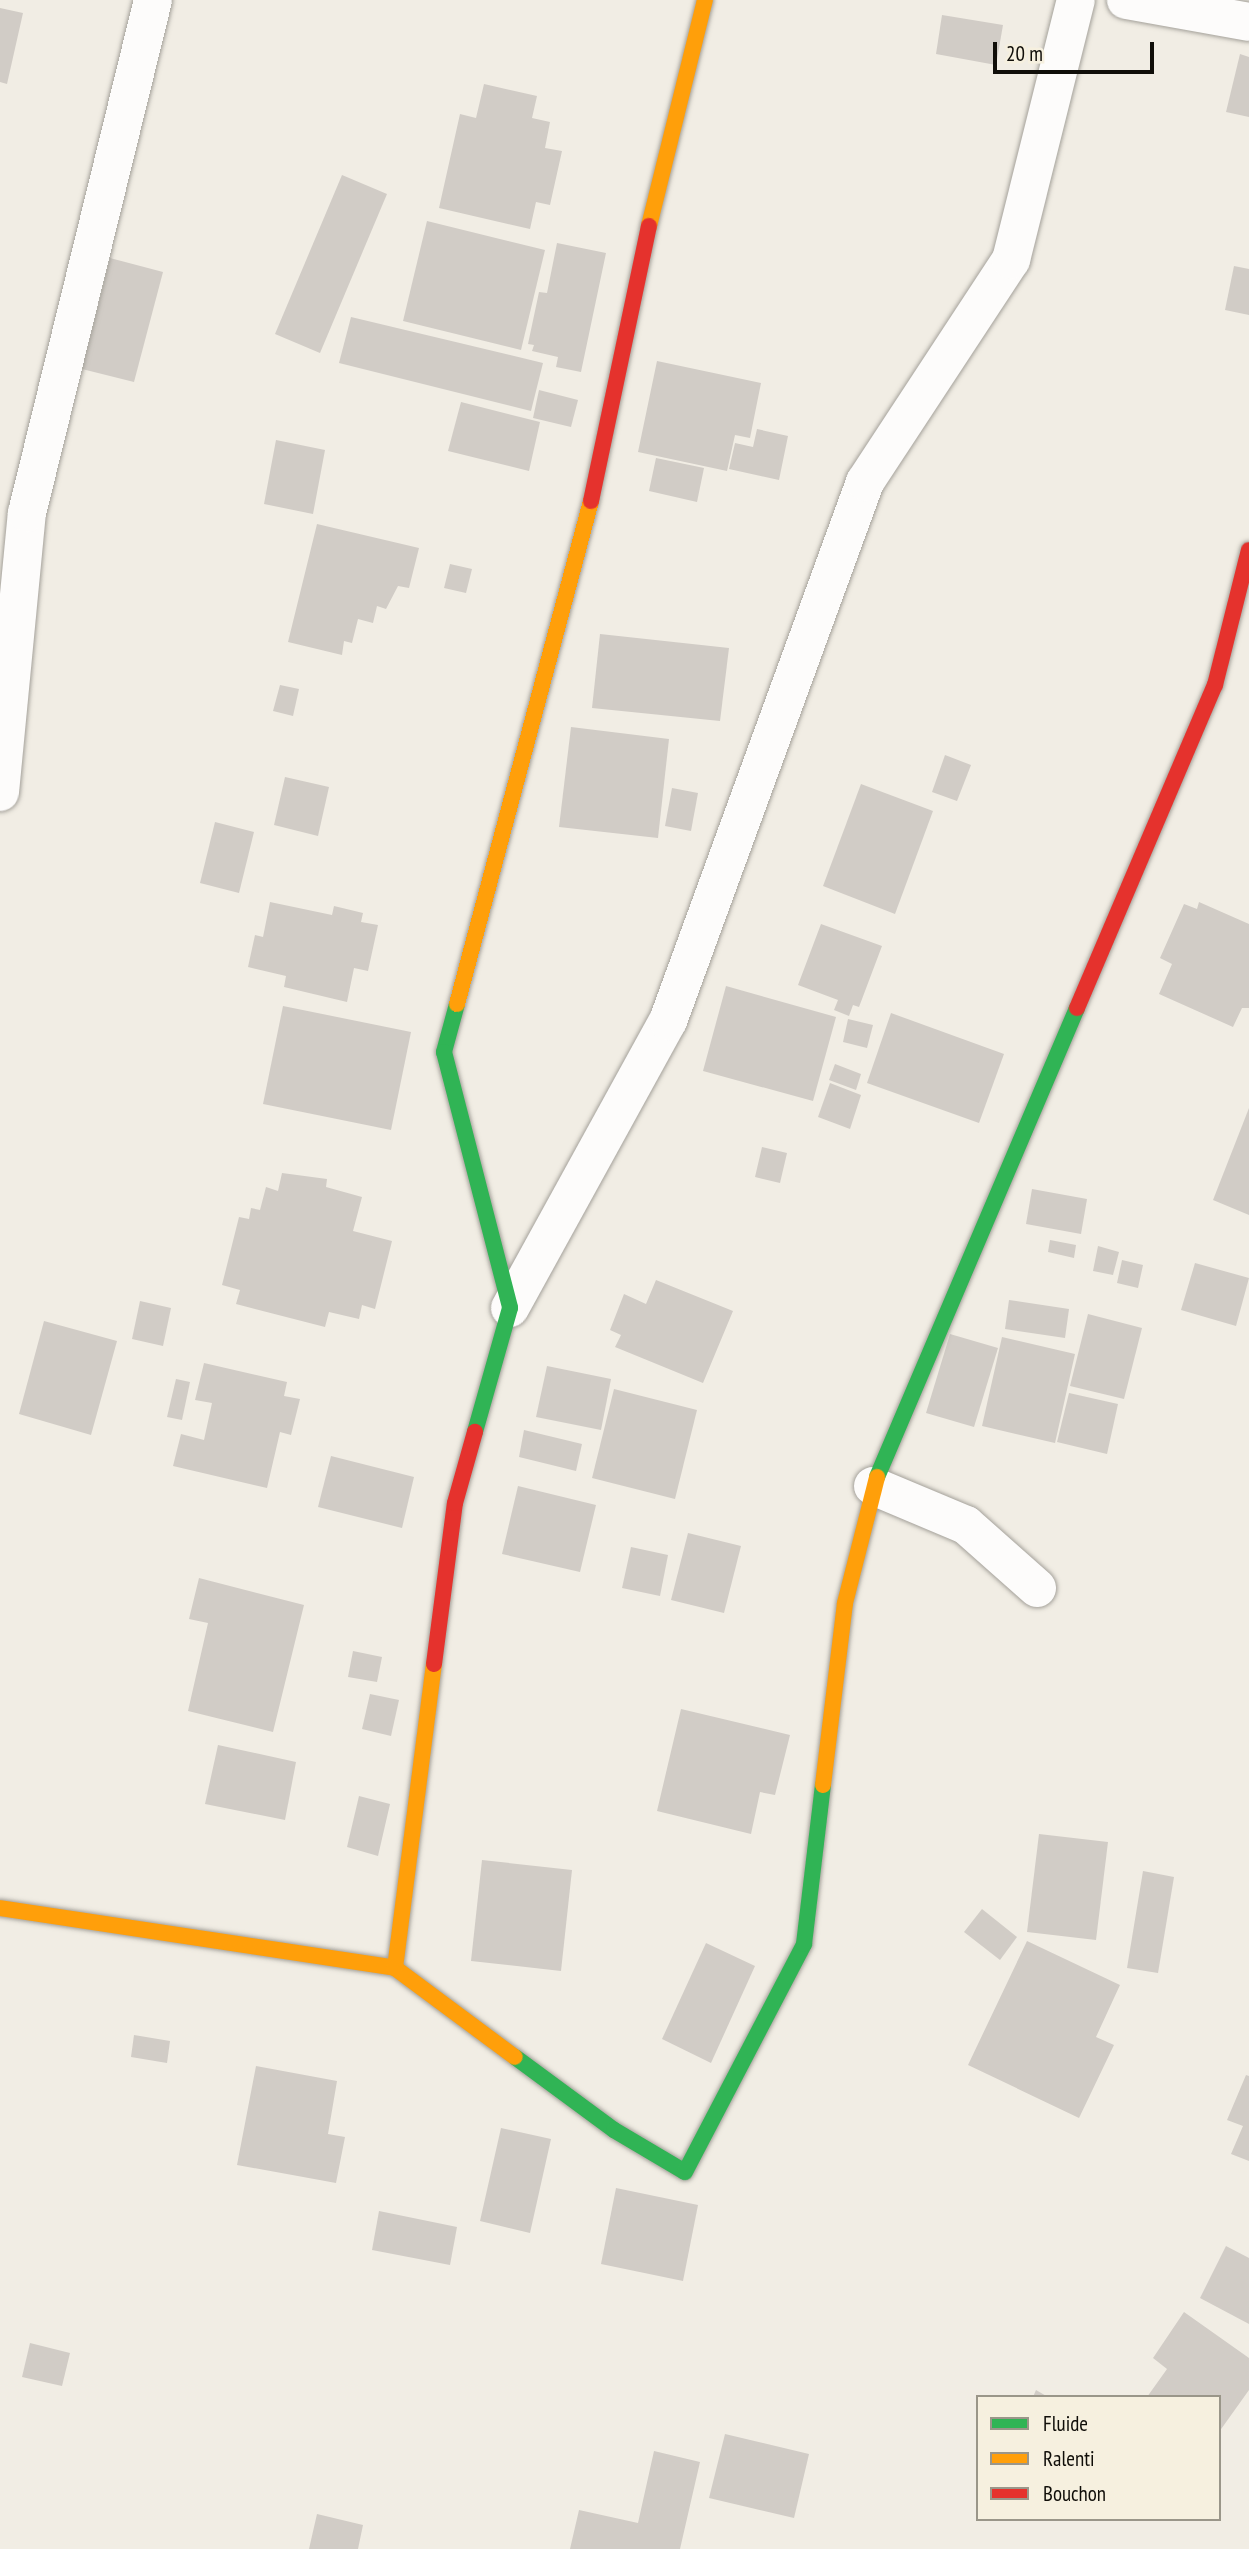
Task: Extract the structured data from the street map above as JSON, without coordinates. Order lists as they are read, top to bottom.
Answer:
{
  "legend": ["Fluide", "Ralenti", "Bouchon"],
  "scale_bar": "20 m"
}
